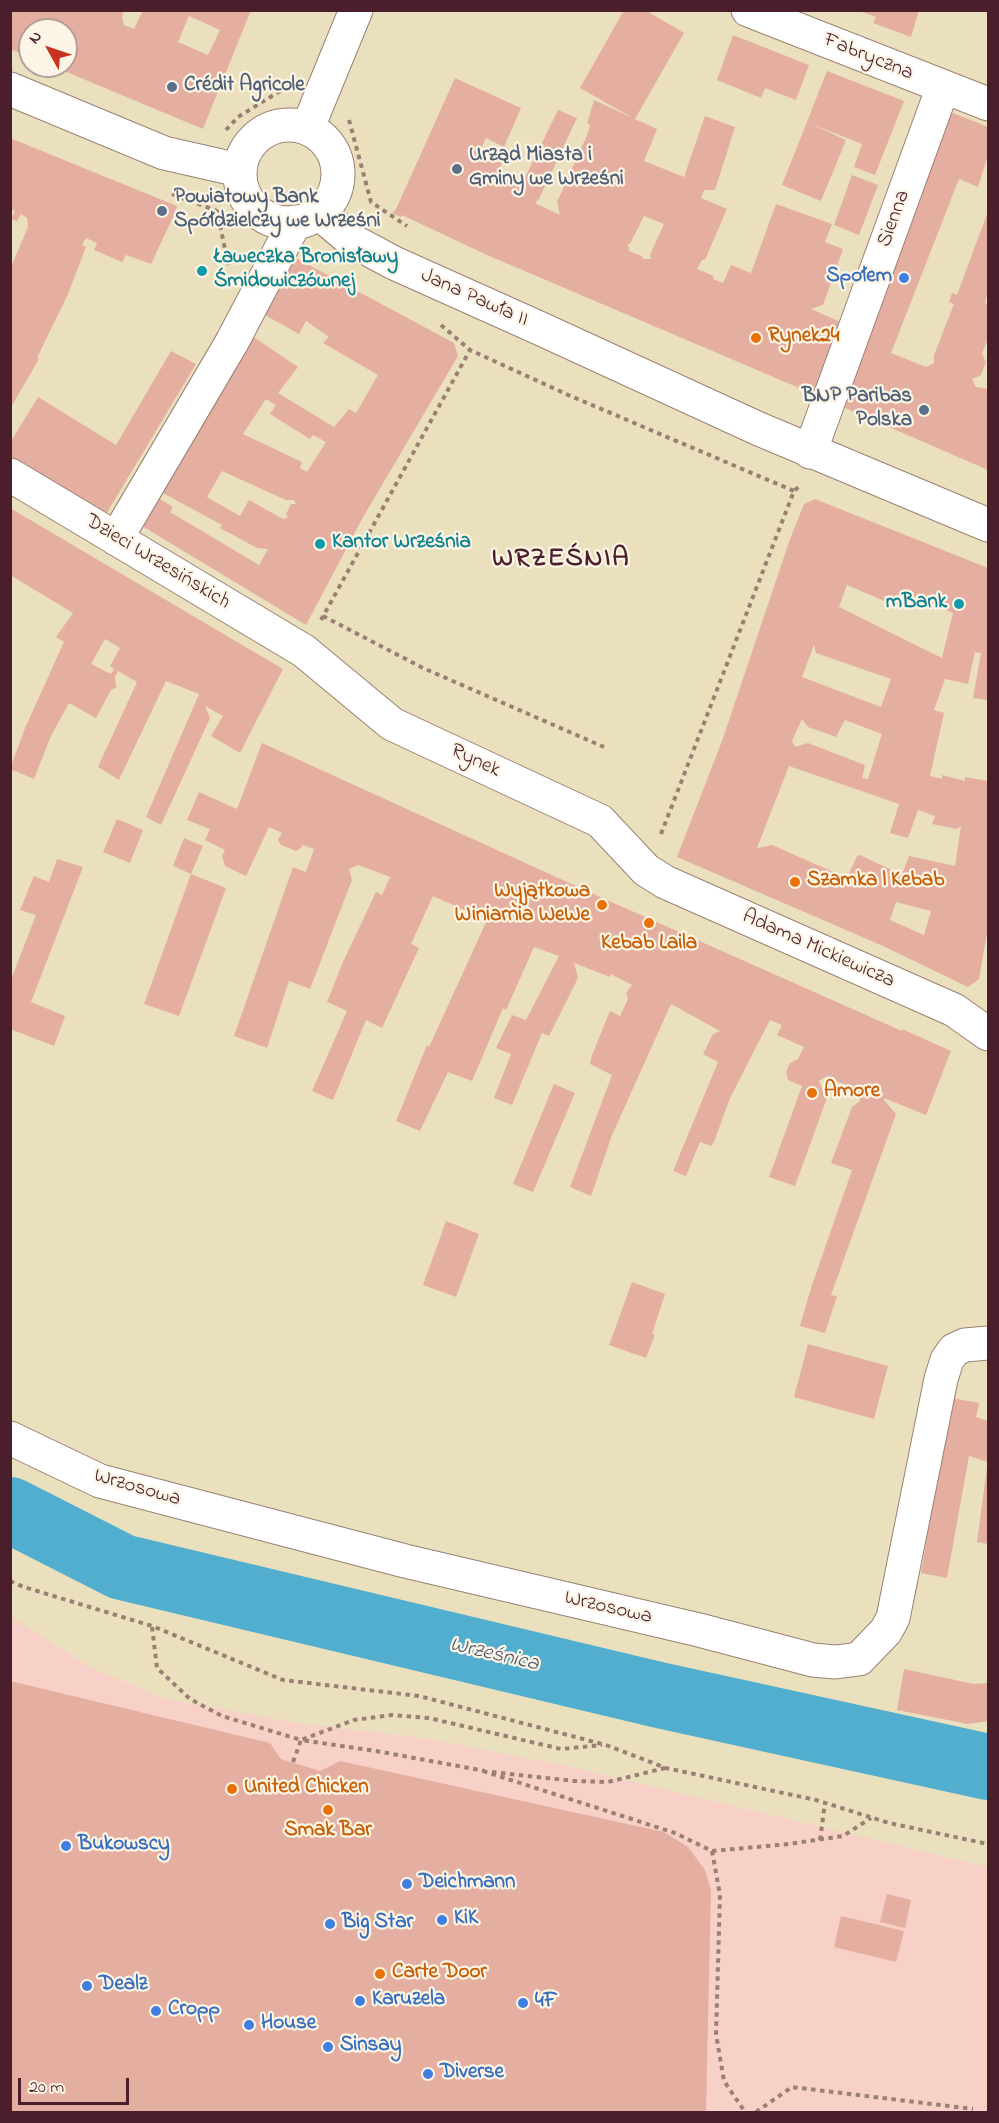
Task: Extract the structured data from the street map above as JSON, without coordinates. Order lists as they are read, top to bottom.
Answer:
{
  "streets": {
    "street": [
      "Fabryczna",
      "Sienna",
      "Jana Pawła II",
      "Dzieci Wrzesińskich",
      "Rynek",
      "Adama Mickiewicza",
      "Wrzosowa"
    ]
  },
  "crossings": [
    ["Fabryczna", "Sienna"],
    ["Sienna", "Jana Pawła II"],
    ["Dzieci Wrzesińskich", "Rynek"],
    ["Rynek", "Adama Mickiewicza"]
  ],
  "districts": ["WRZEŚNIA"],
  "water": ["Wrześnica"],
  "places": [
    "Crédit Agricole",
    "Urząd Miasta i Gminy we Wrześni",
    "Powiatowy Bank Spółdzielczy we Wrześni",
    "Ławeczka Bronisławy Śmidowiczównej",
    "Społem",
    "Rynek24",
    "BNP Paribas Polska",
    "Kantor Września",
    "mBank",
    "Szamka | Kebab",
    "Wyjątkowa Winiarnia WeWe",
    "Kebab Laila",
    "Amore",
    "United Chicken",
    "Smak Bar",
    "Bukowscy",
    "Deichmann",
    "KiK",
    "Big Star",
    "Carte Door",
    "Dealz",
    "Karuzela",
    "4F",
    "Cropp",
    "House",
    "Sinsay",
    "Diverse"
  ],
  "scale_bar": "20 m",
  "north": "top left"
}
